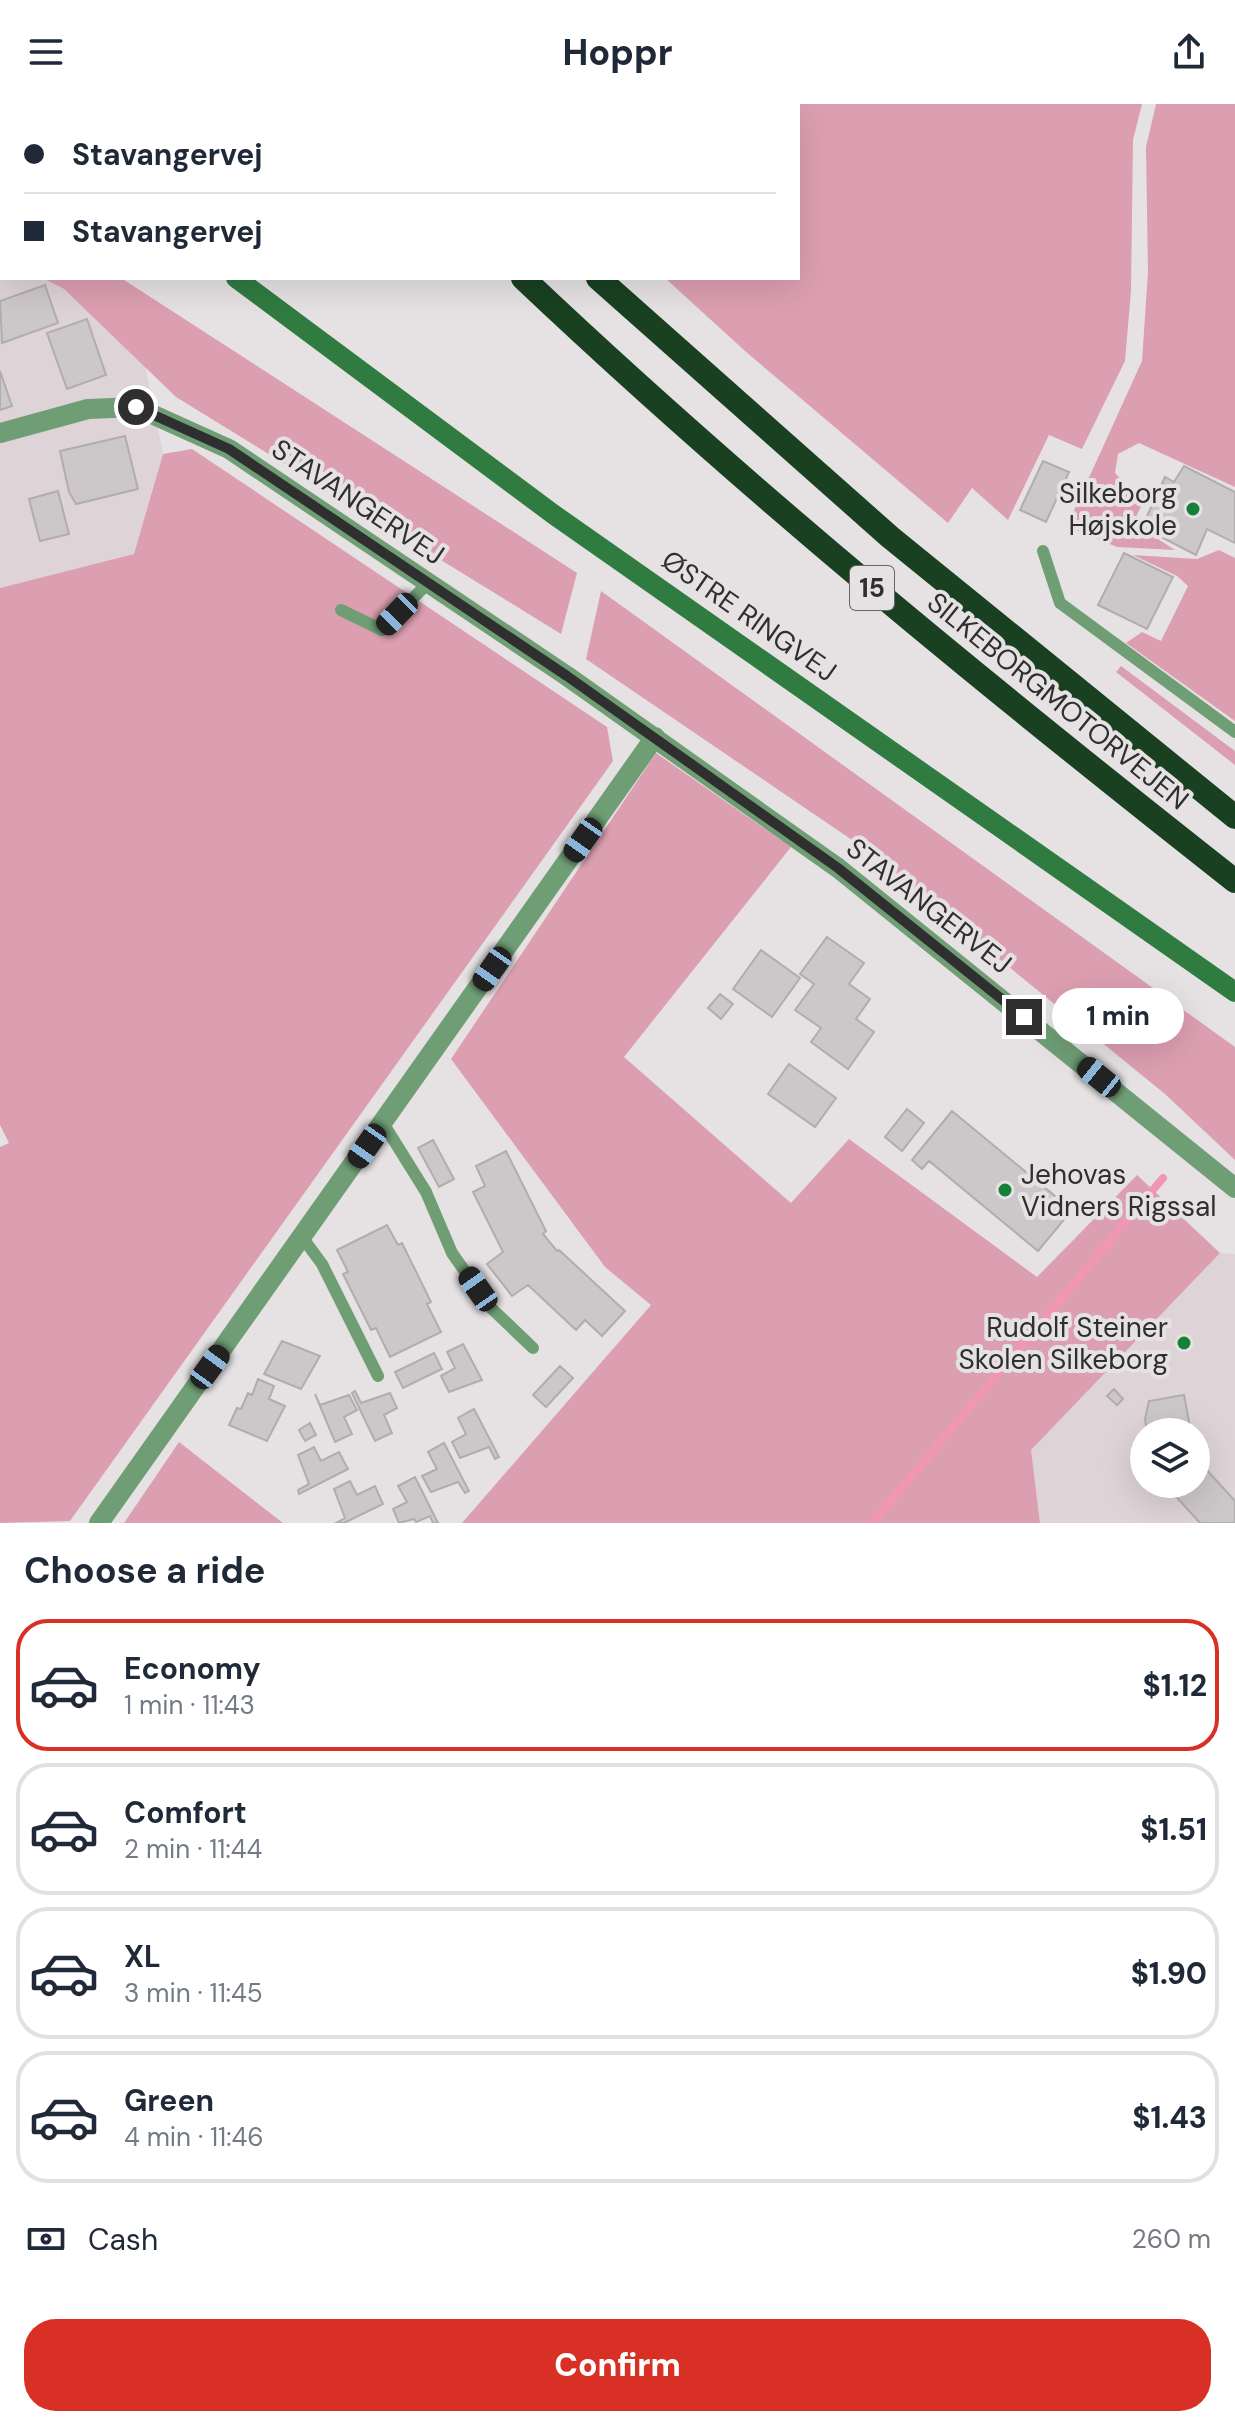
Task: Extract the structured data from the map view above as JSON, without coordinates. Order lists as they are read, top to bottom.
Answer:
{
  "streets": {
    "highway": ["15", "SILKEBORGMOTORVEJEN"],
    "main road": ["ØSTRE RINGVEJ"],
    "street": ["STAVANGERVEJ"]
  },
  "places": ["Silkeborg Højskole", "Jehovas Vidners Rigssal", "Rudolf Steiner Skolen Silkeborg"],
  "page": {
    "header": "Hoppr",
    "banner": ["Stavangervej", "Stavangervej"],
    "bubble": "1 min",
    "heading": "Choose a ride",
    "list": [
      {
        "name": "Economy",
        "note": "1 min · 11:43",
        "value": "$1.12"
      },
      {
        "name": "Comfort",
        "note": "2 min · 11:44",
        "value": "$1.51"
      },
      {
        "name": "XL",
        "note": "3 min · 11:45",
        "value": "$1.90"
      },
      {
        "name": "Green",
        "note": "4 min · 11:46",
        "value": "$1.43"
      }
    ],
    "pay": ["Cash", "260 m"],
    "buttons": "Confirm"
  }
}
